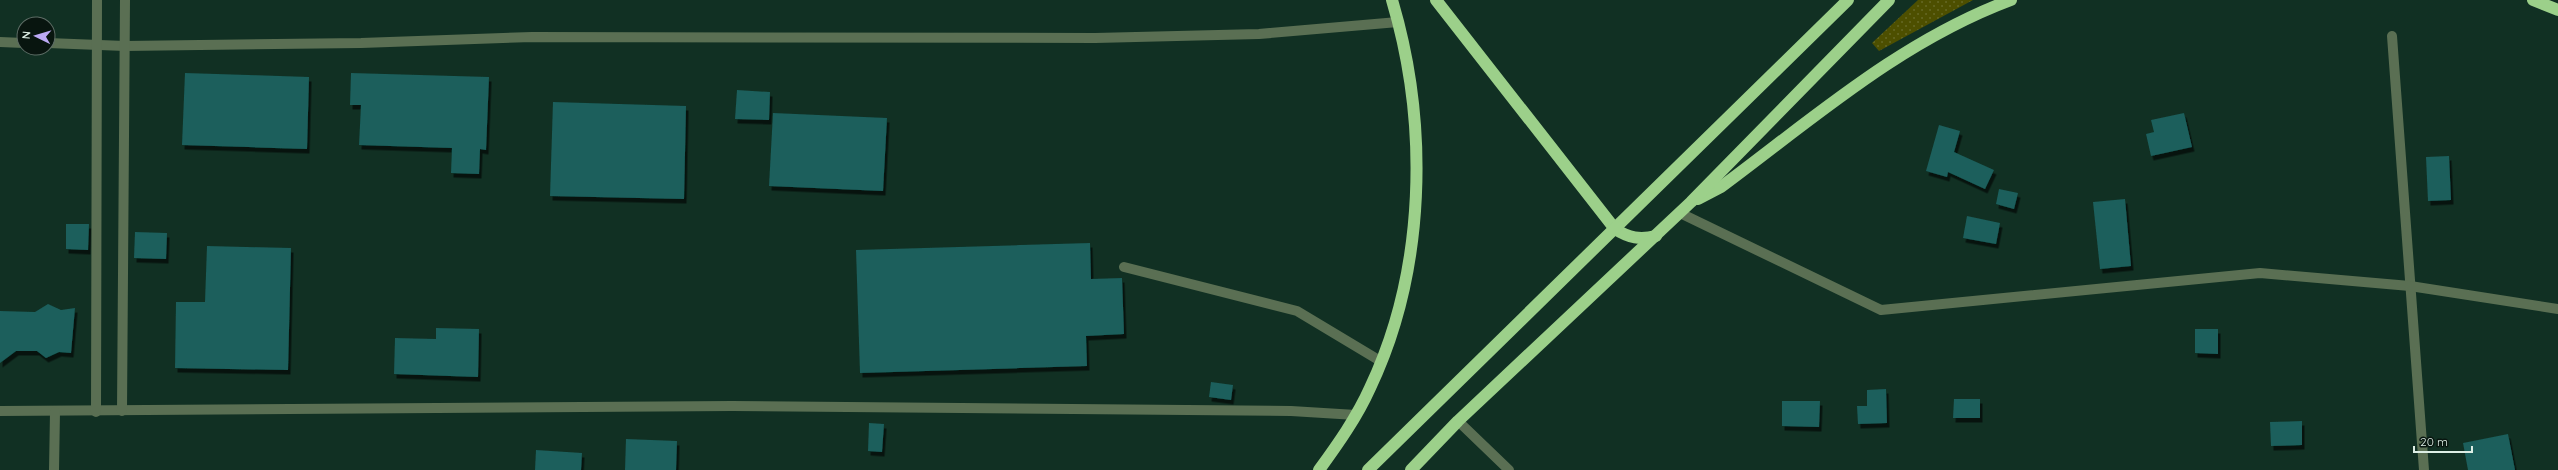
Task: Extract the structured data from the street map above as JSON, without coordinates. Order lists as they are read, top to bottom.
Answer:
{
  "scale_bar": "20 m",
  "north": "left"
}
